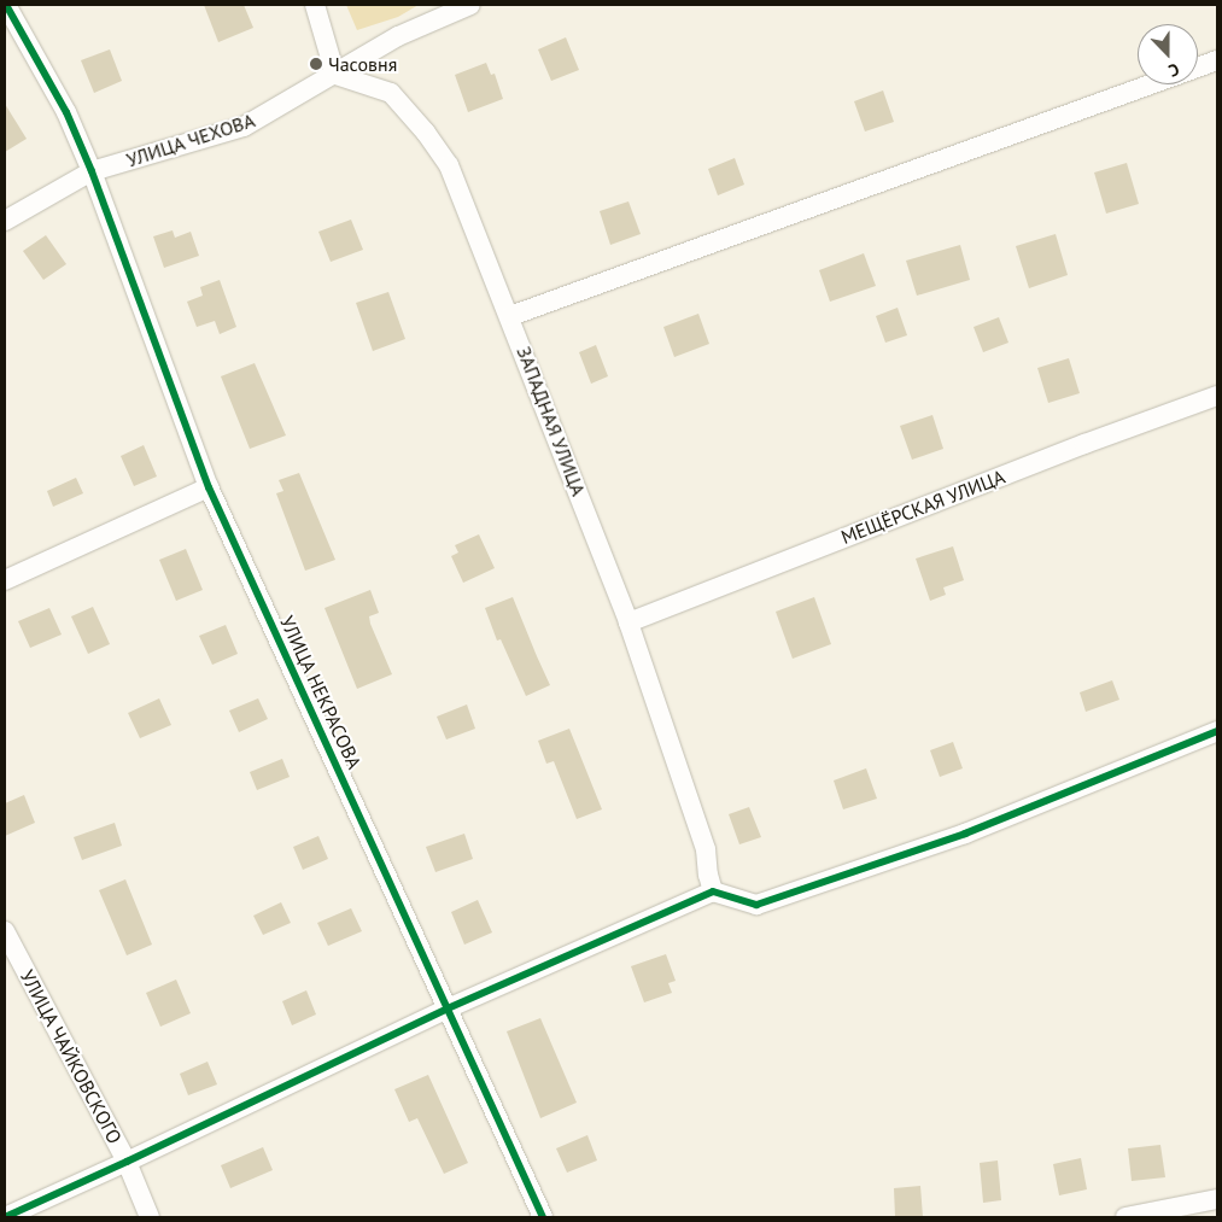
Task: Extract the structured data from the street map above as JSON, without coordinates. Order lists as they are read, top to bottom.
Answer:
{
  "streets": {
    "street": [
      "УЛИЦА ЧЕХОВА",
      "ЗАПАДНАЯ УЛИЦА",
      "МЕЩЁРСКАЯ УЛИЦА",
      "УЛИЦА НЕКРАСОВА",
      "УЛИЦА ЧАЙКОВСКОГО"
    ]
  },
  "crossings": [
    ["УЛИЦА ЧЕХОВА", "ЗАПАДНАЯ УЛИЦА"],
    ["УЛИЦА ЧЕХОВА", "УЛИЦА НЕКРАСОВА"],
    ["ЗАПАДНАЯ УЛИЦА", "МЕЩЁРСКАЯ УЛИЦА"]
  ],
  "places": ["Часовня"],
  "north": "bottom"
}
